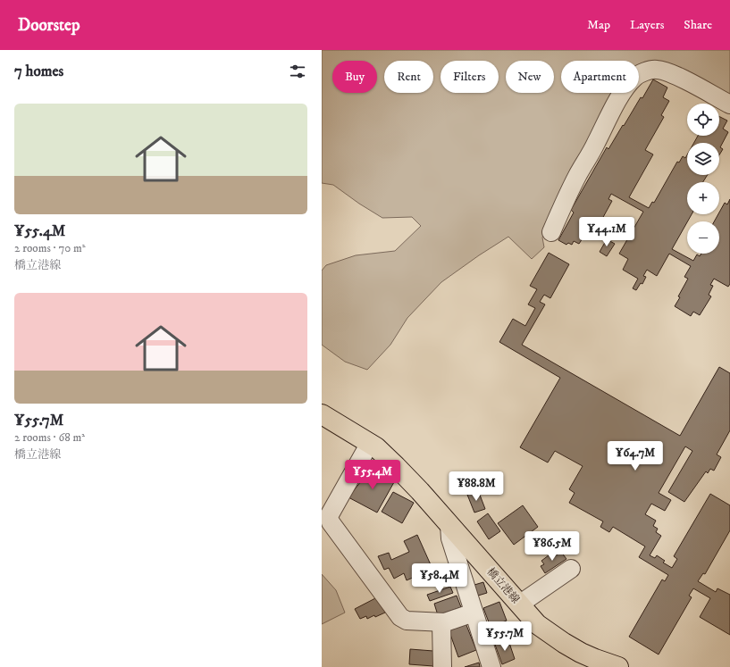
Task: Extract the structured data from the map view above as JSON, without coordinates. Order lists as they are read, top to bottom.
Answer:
{
  "streets": {
    "main road": ["橋立港線"]
  },
  "page": {
    "header": "Doorstep",
    "nav": ["Map", "Layers", "Share"],
    "heading": "7 homes",
    "chip": [
      "Buy",
      "Rent",
      "Filters",
      "New",
      "Apartment"
    ],
    "list": [
      {
        "name": "¥55.4M",
        "note": "2 rooms · 70 m² · 橋立港線"
      },
      {
        "name": "¥55.7M",
        "note": "2 rooms · 68 m² · 橋立港線"
      }
    ],
    "map_buttons": ["+", "−"],
    "price": [
      "¥44.1M",
      "¥64.7M",
      "¥55.4M",
      "¥88.8M",
      "¥86.5M",
      "¥58.4M",
      "¥55.7M"
    ]
  }
}
